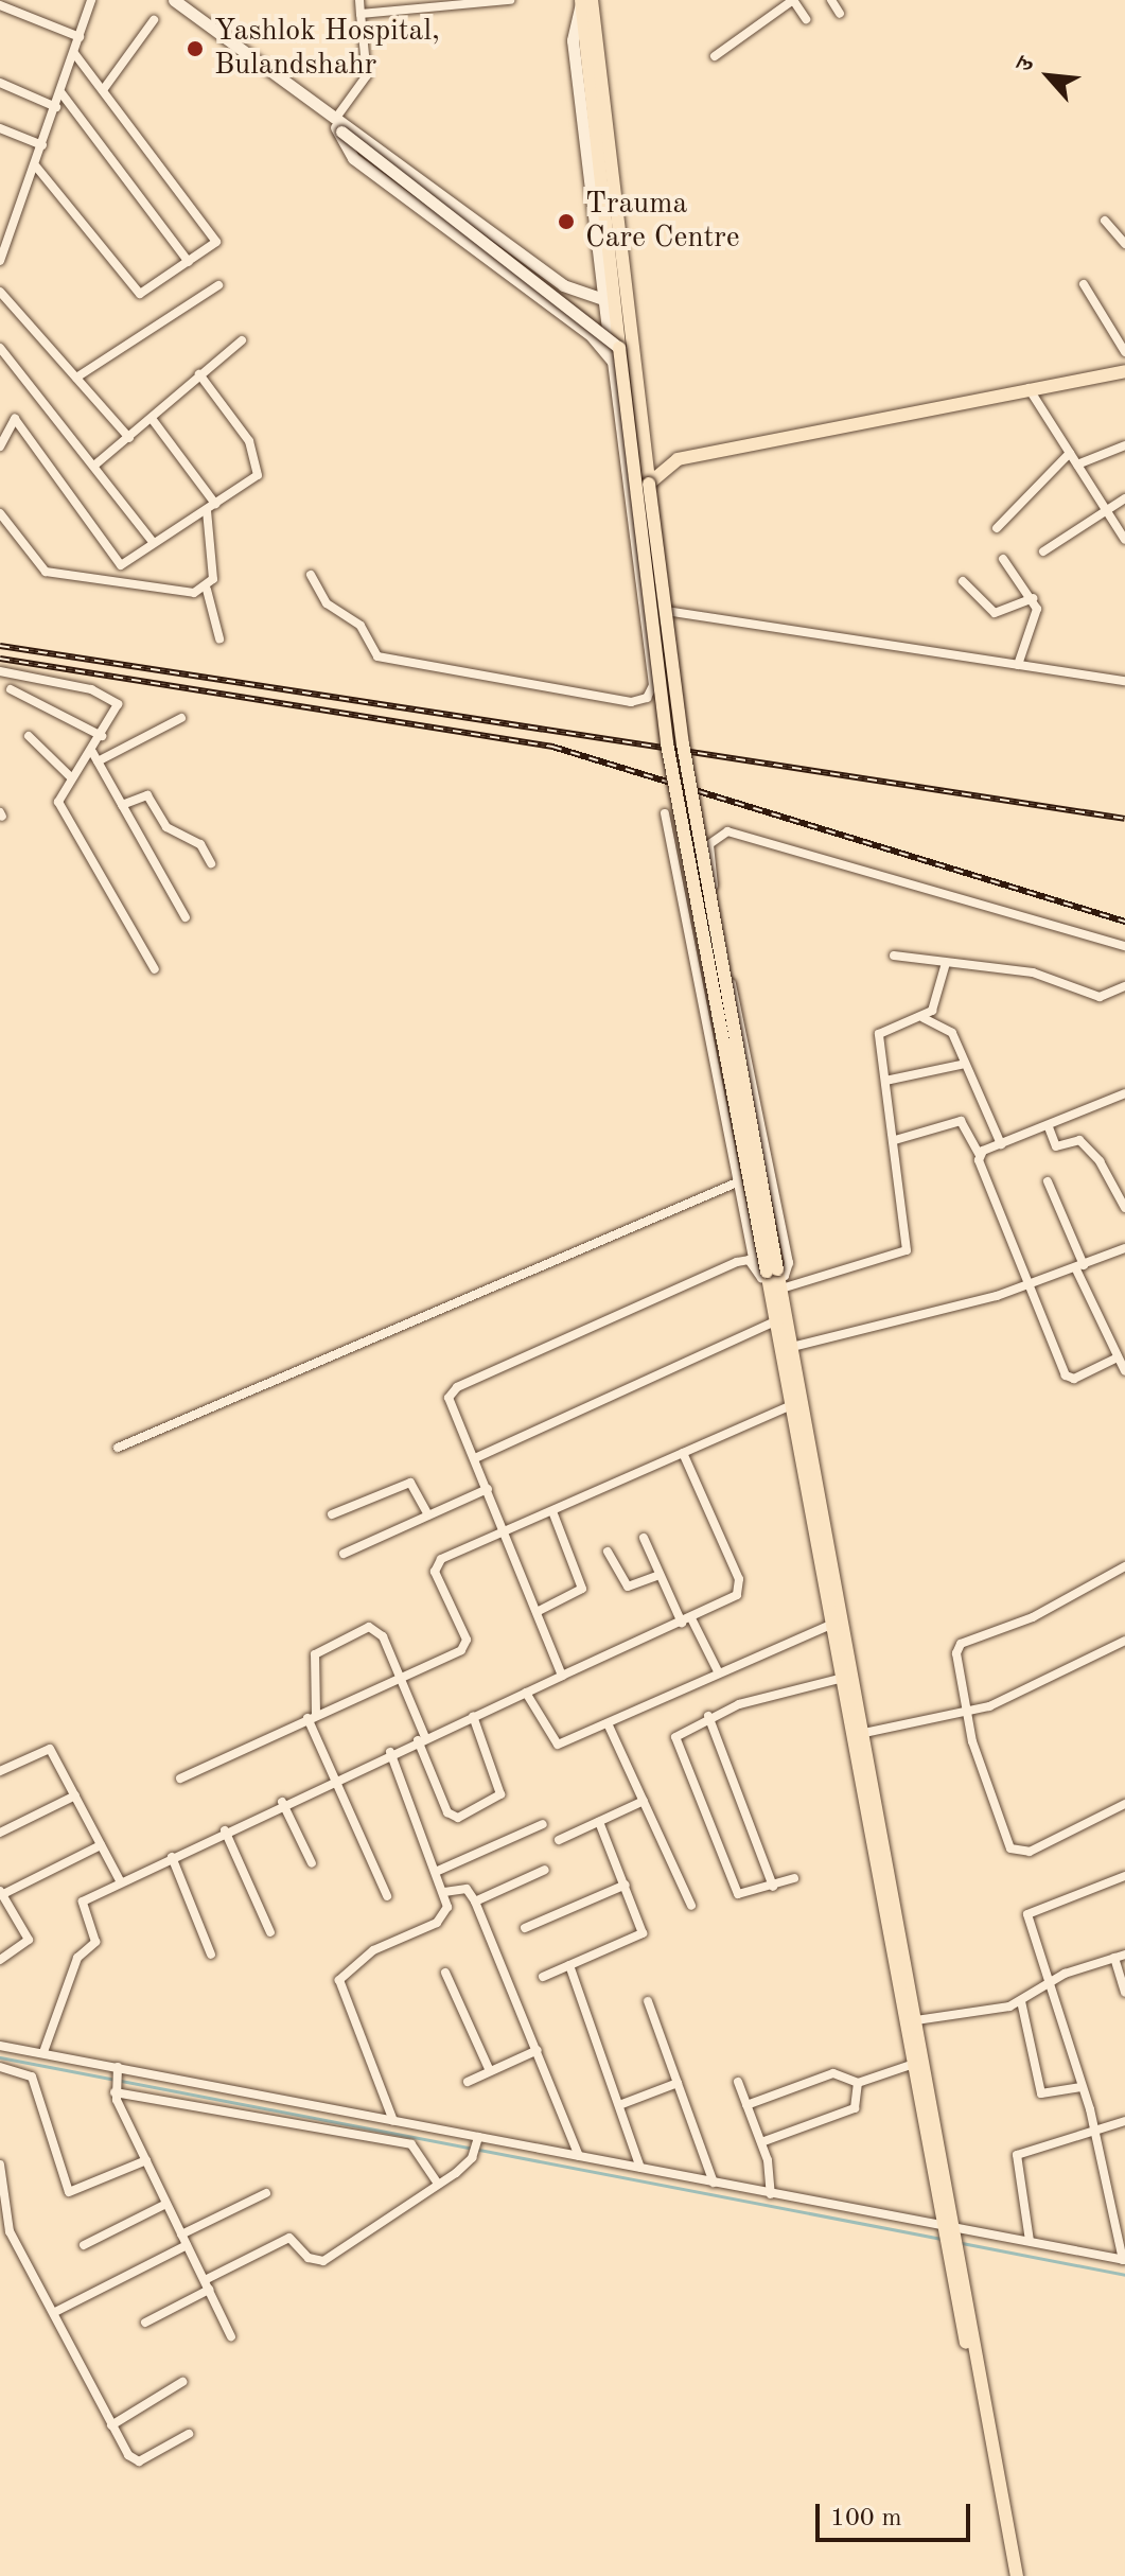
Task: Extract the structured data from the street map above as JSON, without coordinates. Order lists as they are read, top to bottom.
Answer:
{
  "places": ["Yashlok Hospital, Bulandshahr", "Trauma Care Centre"],
  "scale_bar": "100 m",
  "north": "top left"
}
